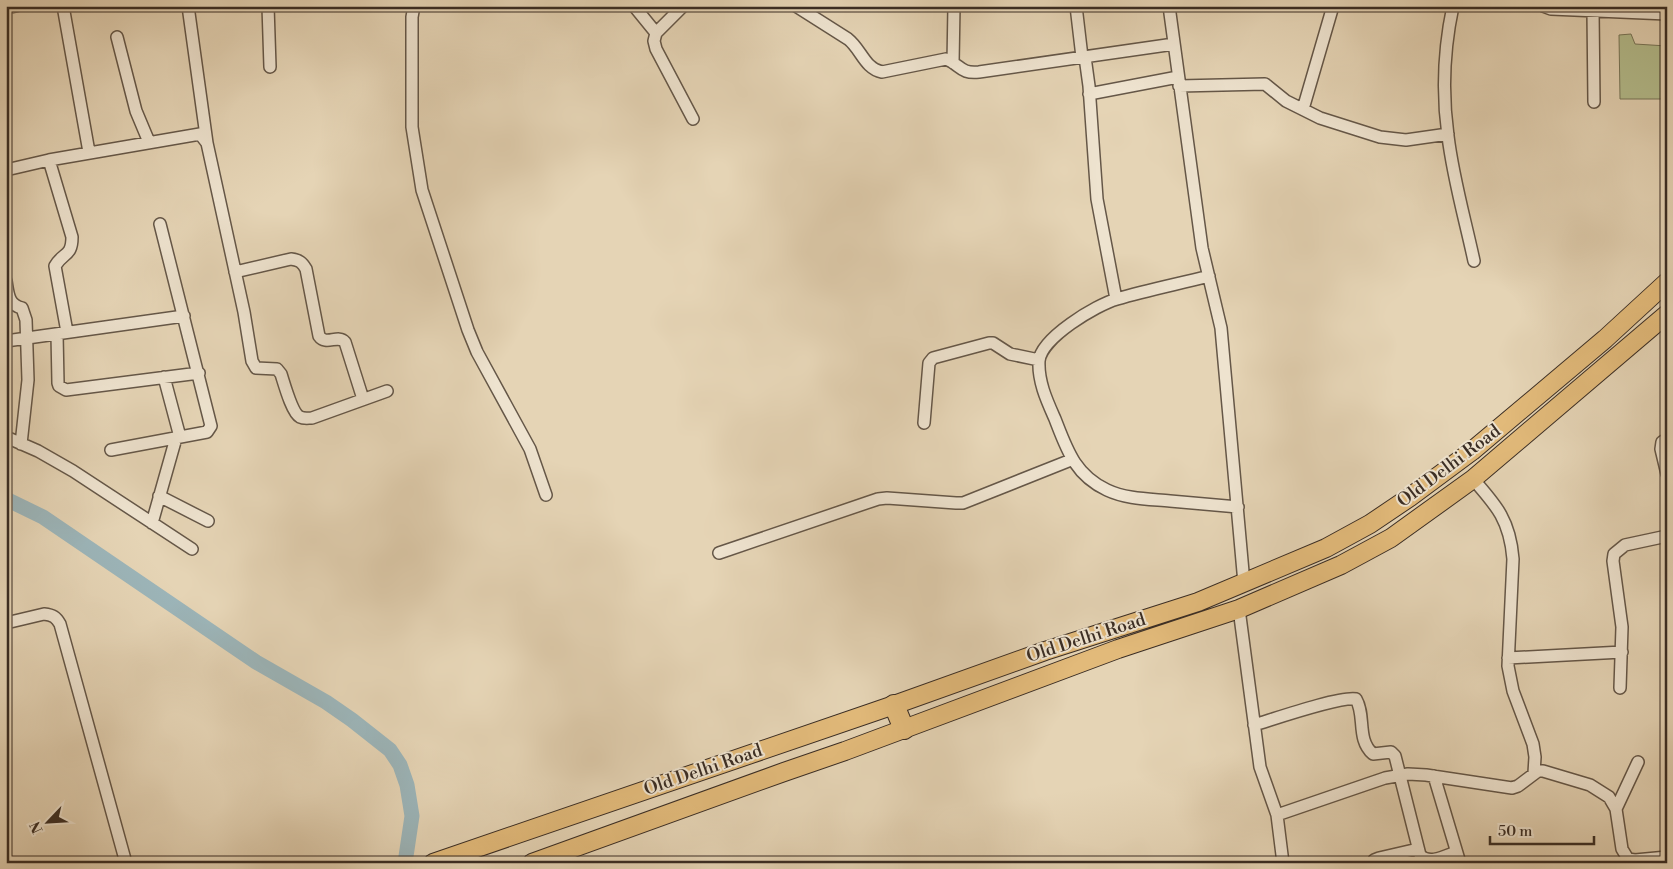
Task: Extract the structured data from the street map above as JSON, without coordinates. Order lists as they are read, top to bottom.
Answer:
{
  "streets": {
    "main road": ["Old Delhi Road"]
  },
  "scale_bar": "50 m",
  "north": "bottom left"
}
